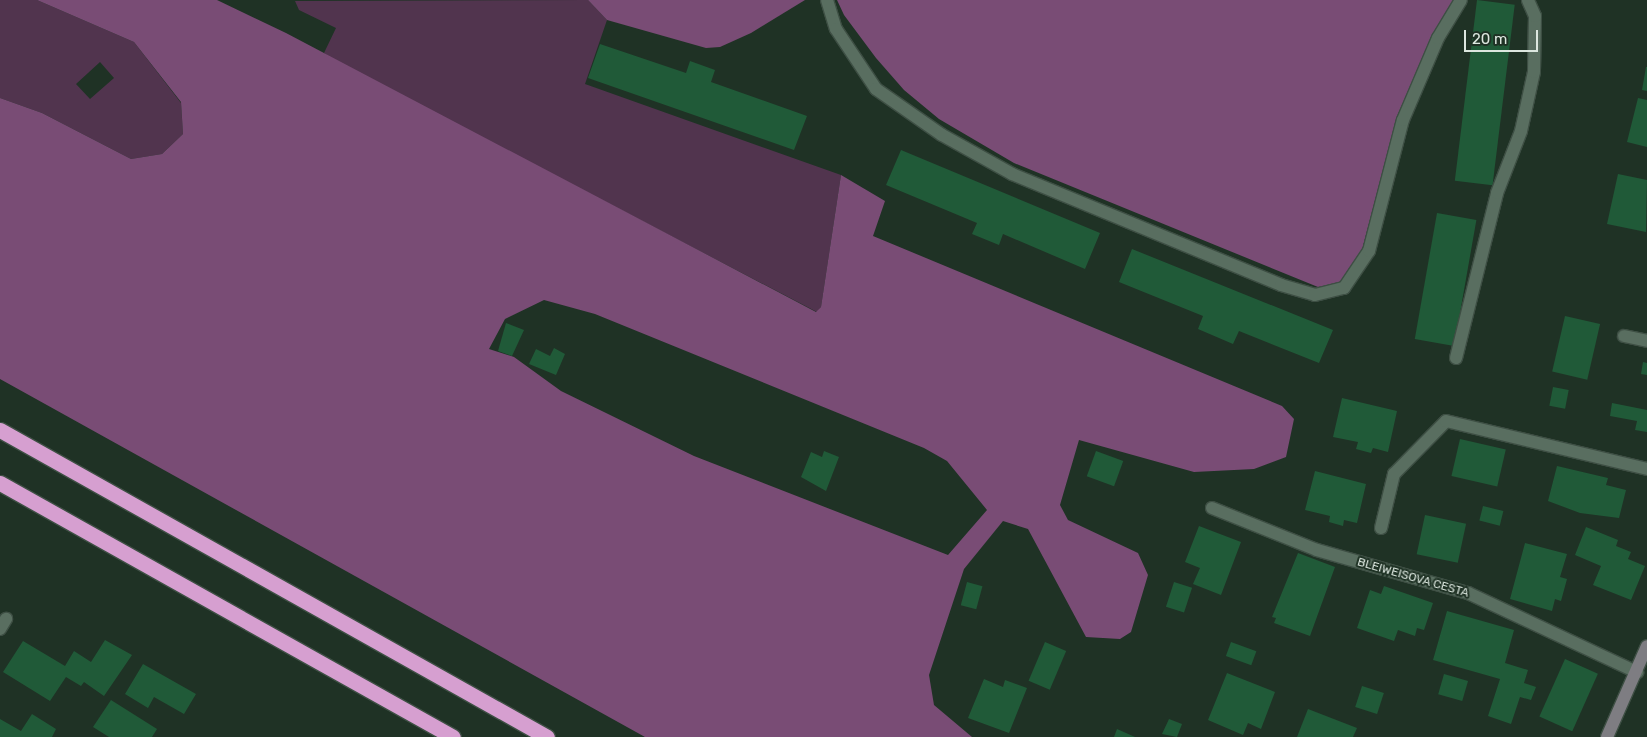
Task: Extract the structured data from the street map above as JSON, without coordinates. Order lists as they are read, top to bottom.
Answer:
{
  "streets": {
    "street": ["BLEIWEISOVA CESTA"]
  },
  "scale_bar": "20 m"
}
